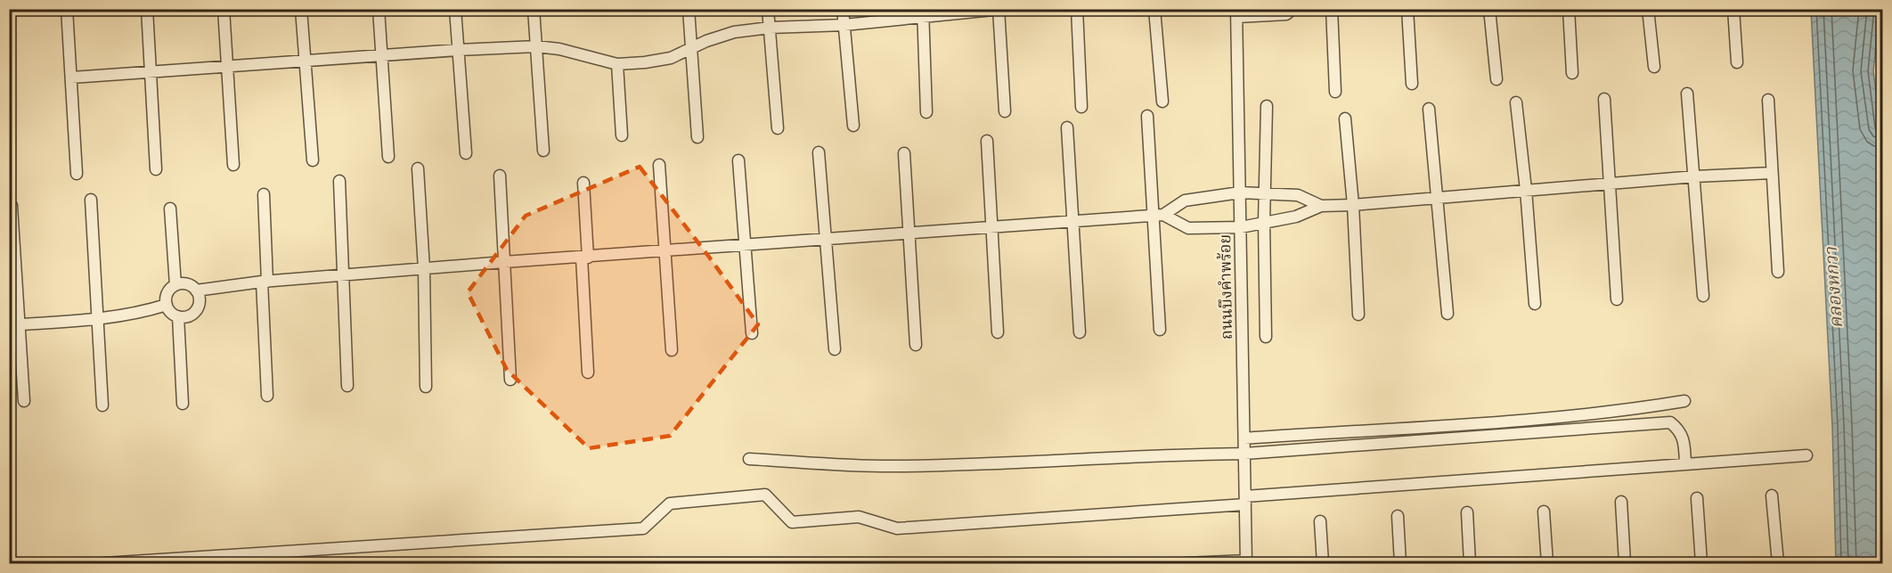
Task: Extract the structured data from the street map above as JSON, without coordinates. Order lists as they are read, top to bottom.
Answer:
{
  "streets": {
    "street": ["ถนนบึงคำพร้อย"]
  },
  "water": ["คลองหกวา"]
}
